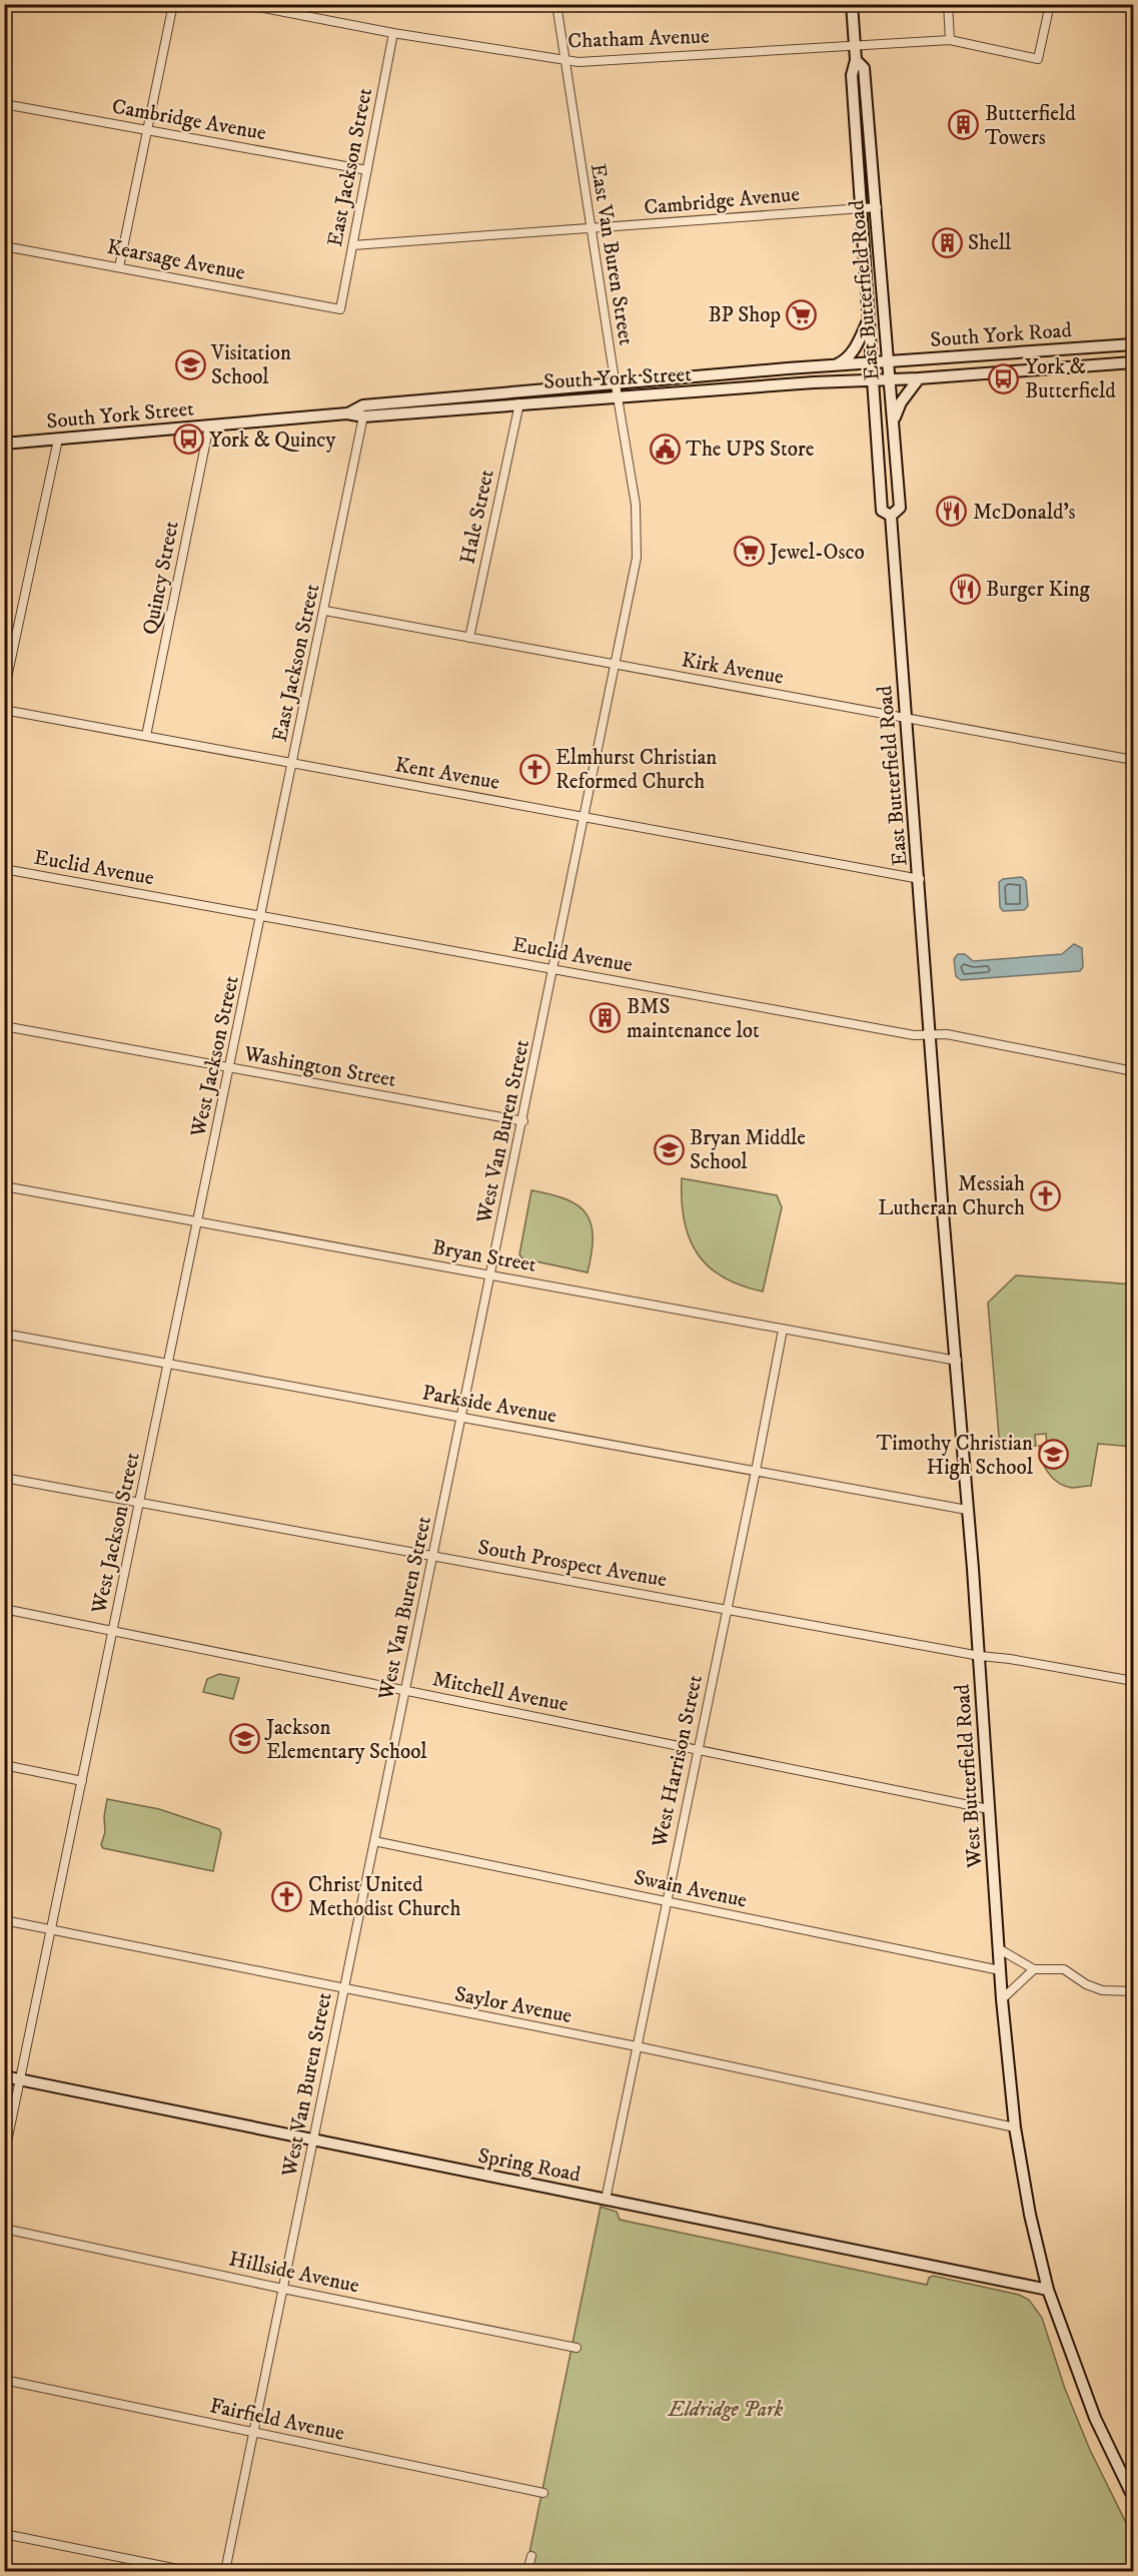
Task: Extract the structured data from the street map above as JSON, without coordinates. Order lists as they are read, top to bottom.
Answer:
{
  "streets": {
    "main road": [
      "East Butterfield Road",
      "South York Road",
      "South York Street",
      "West Butterfield Road",
      "Spring Road"
    ],
    "street": [
      "Chatham Avenue",
      "Cambridge Avenue",
      "East Jackson Street",
      "East Van Buren Street",
      "Kearsage Avenue",
      "Hale Street",
      "Quincy Street",
      "Kirk Avenue",
      "Kent Avenue",
      "Euclid Avenue",
      "West Jackson Street",
      "Washington Street",
      "West Van Buren Street",
      "Bryan Street",
      "Parkside Avenue",
      "South Prospect Avenue",
      "Mitchell Avenue",
      "West Harrison Street",
      "Swain Avenue",
      "Saylor Avenue",
      "Hillside Avenue",
      "Fairfield Avenue"
    ]
  },
  "crossings": [
    ["Chatham Avenue", "East Jackson Street"],
    ["Chatham Avenue", "East Van Buren Street"],
    ["Chatham Avenue", "East Butterfield Road"],
    ["Cambridge Avenue", "East Jackson Street"],
    ["Cambridge Avenue", "East Van Buren Street"],
    ["Cambridge Avenue", "East Butterfield Road"],
    ["East Jackson Street", "Kearsage Avenue"],
    ["East Jackson Street", "South York Street"],
    ["East Jackson Street", "Kirk Avenue"],
    ["East Jackson Street", "Kent Avenue"],
    ["East Jackson Street", "Euclid Avenue"],
    ["East Jackson Street", "West Jackson Street"],
    ["East Van Buren Street", "South York Street"],
    ["East Van Buren Street", "Kirk Avenue"],
    ["East Van Buren Street", "Kent Avenue"],
    ["East Van Buren Street", "Euclid Avenue"],
    ["East Van Buren Street", "West Van Buren Street"],
    ["East Butterfield Road", "South York Road"],
    ["East Butterfield Road", "South York Street"],
    ["East Butterfield Road", "Kirk Avenue"],
    ["East Butterfield Road", "Kent Avenue"],
    ["East Butterfield Road", "Euclid Avenue"],
    ["East Butterfield Road", "West Butterfield Road"],
    ["South York Road", "South York Street"],
    ["South York Street", "Hale Street"],
    ["South York Street", "Quincy Street"],
    ["Hale Street", "Kirk Avenue"],
    ["Quincy Street", "Kent Avenue"],
    ["Euclid Avenue", "West Jackson Street"],
    ["Euclid Avenue", "West Van Buren Street"],
    ["Euclid Avenue", "West Butterfield Road"],
    ["West Jackson Street", "Washington Street"],
    ["West Jackson Street", "Bryan Street"],
    ["West Jackson Street", "Parkside Avenue"],
    ["West Jackson Street", "South Prospect Avenue"],
    ["West Jackson Street", "Mitchell Avenue"],
    ["West Jackson Street", "Saylor Avenue"],
    ["West Jackson Street", "Spring Road"],
    ["Washington Street", "West Van Buren Street"],
    ["West Van Buren Street", "Bryan Street"],
    ["West Van Buren Street", "Parkside Avenue"],
    ["West Van Buren Street", "South Prospect Avenue"],
    ["West Van Buren Street", "Mitchell Avenue"],
    ["West Van Buren Street", "Swain Avenue"],
    ["West Van Buren Street", "Saylor Avenue"],
    ["West Van Buren Street", "Spring Road"],
    ["West Van Buren Street", "Hillside Avenue"],
    ["West Van Buren Street", "Fairfield Avenue"],
    ["Bryan Street", "West Harrison Street"],
    ["Bryan Street", "West Butterfield Road"],
    ["Parkside Avenue", "West Harrison Street"],
    ["Parkside Avenue", "West Butterfield Road"],
    ["South Prospect Avenue", "West Harrison Street"],
    ["South Prospect Avenue", "West Butterfield Road"],
    ["Mitchell Avenue", "West Harrison Street"],
    ["Mitchell Avenue", "West Butterfield Road"],
    ["West Harrison Street", "Swain Avenue"],
    ["West Harrison Street", "Saylor Avenue"],
    ["West Harrison Street", "Spring Road"],
    ["West Butterfield Road", "Swain Avenue"],
    ["West Butterfield Road", "Saylor Avenue"],
    ["West Butterfield Road", "Spring Road"]
  ],
  "parks": ["Eldridge Park"],
  "places": {
    "building": ["Butterfield Towers", "Shell", "BMS maintenance lot"],
    "supermarket": ["BP Shop", "Jewel-Osco"],
    "school or university": [
      "Visitation School",
      "Bryan Middle School",
      "Timothy Christian High School",
      "Jackson Elementary School"
    ],
    "bus stop": ["York & Butterfield", "York & Quincy"],
    "public building": ["The UPS Store"],
    "restaurant": ["McDonald's", "Burger King"],
    "church": ["Elmhurst Christian Reformed Church", "Messiah Lutheran Church", "Christ United Methodist Church"]
  }
}
